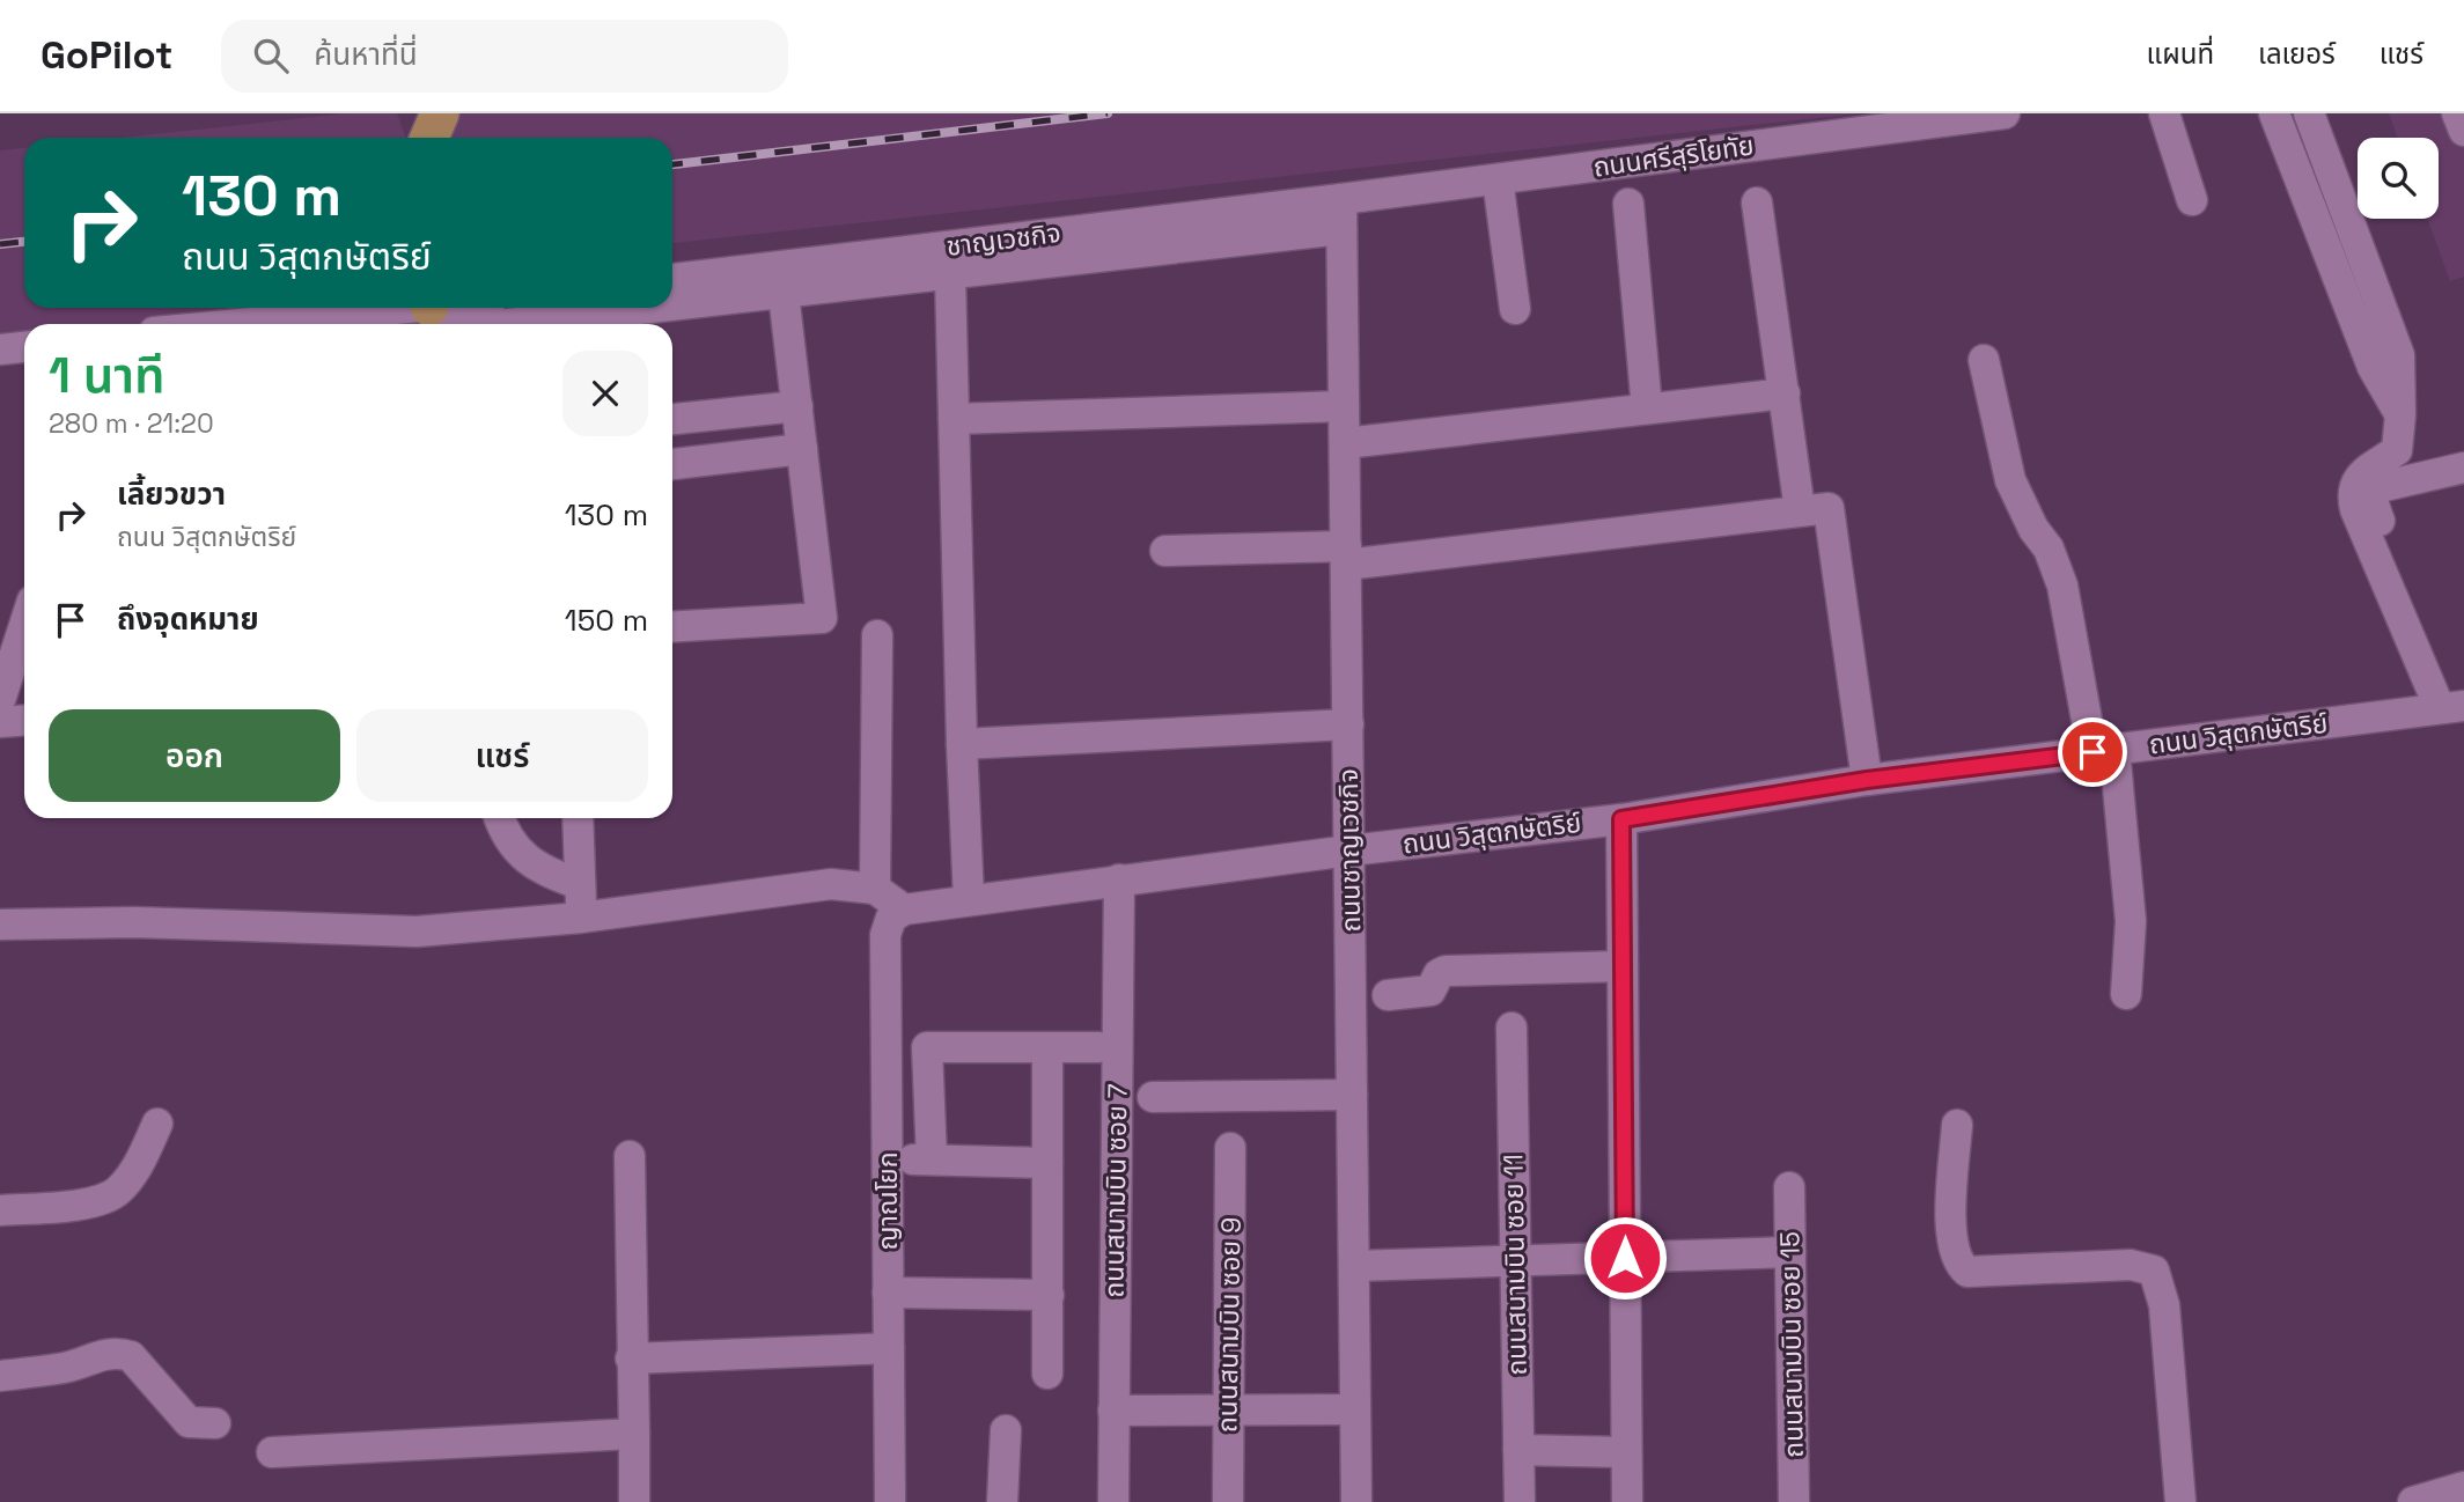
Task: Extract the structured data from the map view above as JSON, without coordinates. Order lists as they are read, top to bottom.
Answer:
{
  "streets": {
    "street": [
      "ถนนศรีสุริโยทัย",
      "ชาญเวชกิจ",
      "ถนน วิสุตกษัตริย์",
      "ถนนชาญเวชกิจ",
      "ถนนสนามบิน ซอย 7",
      "ญาณโยก",
      "ถนนสนามบิน ซอย 11",
      "ถนนสนามบิน ซอย 9",
      "ถนนสนามบิน ซอย 15"
    ]
  },
  "crossings": [
    ["ถนนศรีสุริโยทัย", "ชาญเวชกิจ"],
    ["ถนนศรีสุริโยทัย", "ถนนชาญเวชกิจ"],
    ["ชาญเวชกิจ", "ถนนชาญเวชกิจ"],
    ["ถนน วิสุตกษัตริย์", "ถนนชาญเวชกิจ"],
    ["ถนน วิสุตกษัตริย์", "ถนนสนามบิน ซอย 7"],
    ["ถนน วิสุตกษัตริย์", "ญาณโยก"]
  ],
  "page": {
    "header": "GoPilot",
    "search": "ค้นหาที่นี่",
    "nav": ["แผนที่", "เลเยอร์", "แชร์"],
    "turn": ["130 m", "ถนน วิสุตกษัตริย์"],
    "heading": ["1 นาที", "280 m · 21:20"],
    "list": [
      {
        "name": "เลี้ยวขวา",
        "note": "ถนน วิสุตกษัตริย์",
        "value": "130 m"
      },
      {
        "name": "ถึงจุดหมาย",
        "value": "150 m"
      }
    ],
    "buttons": ["ออก", "แชร์"]
  }
}
